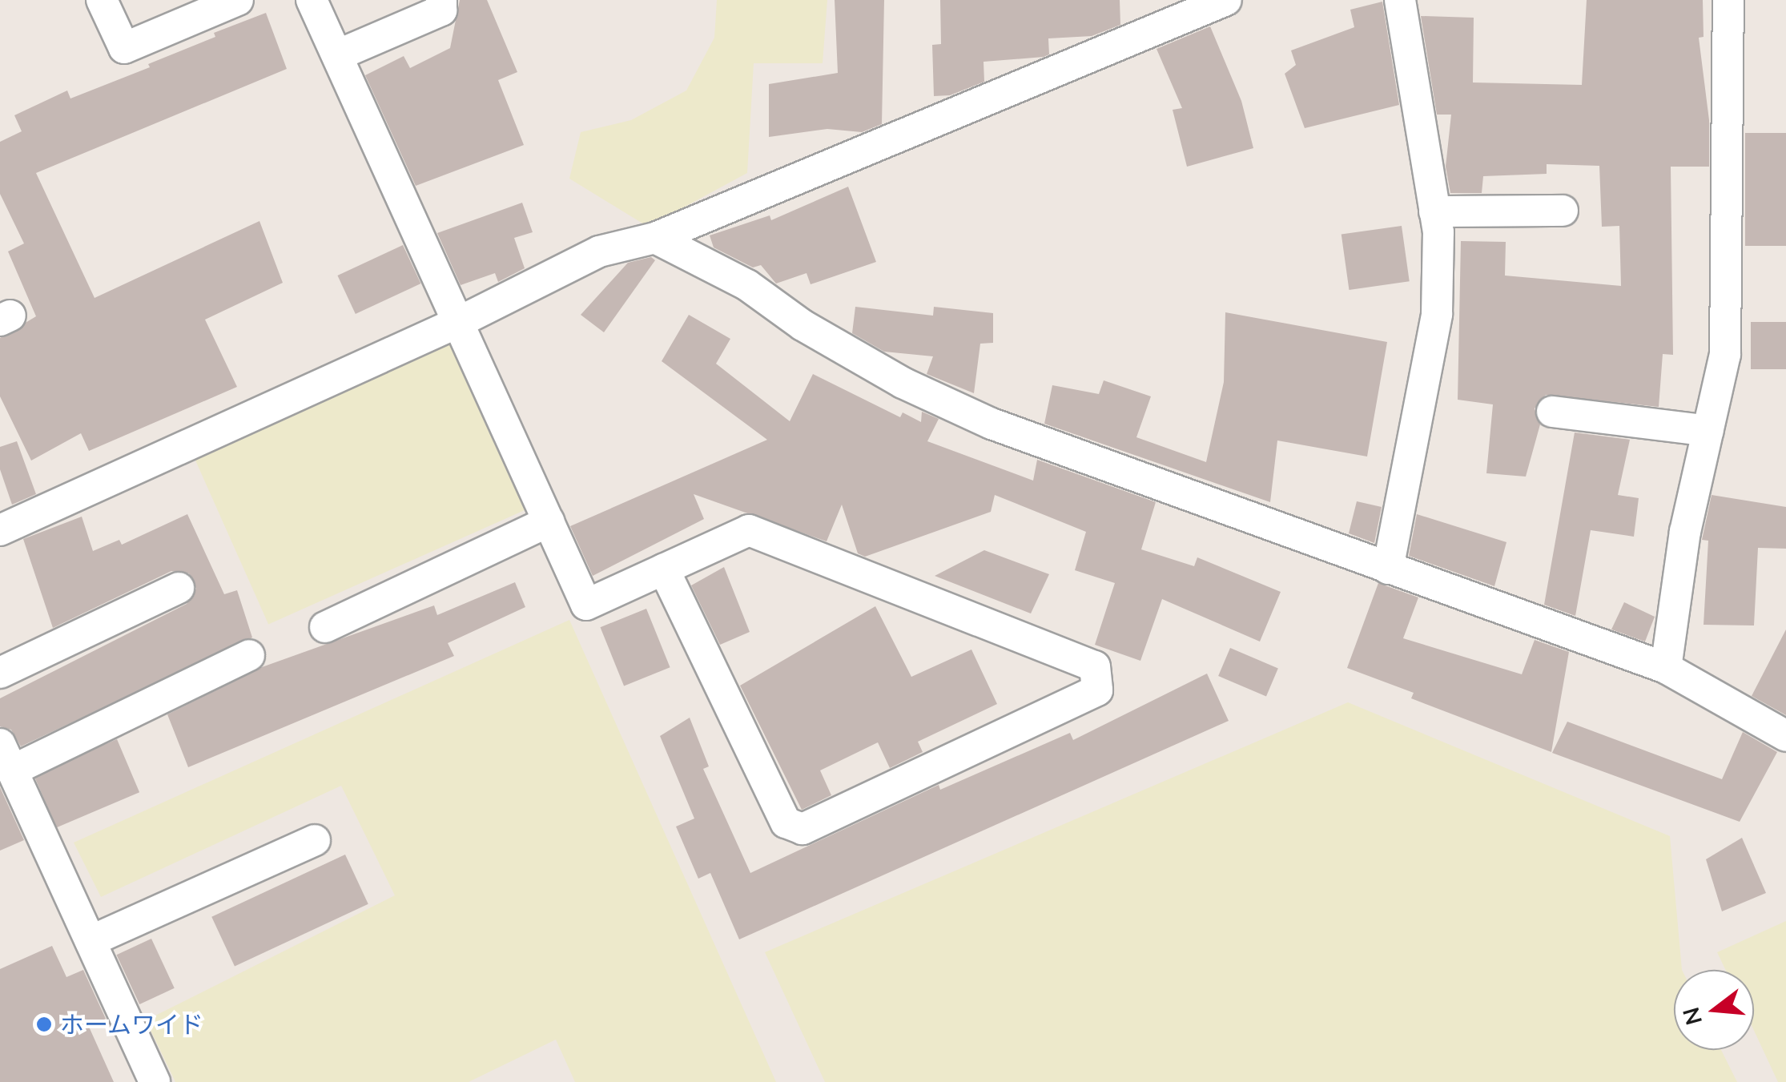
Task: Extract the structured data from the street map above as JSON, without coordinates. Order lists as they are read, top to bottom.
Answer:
{
  "places": ["ホームワイド"],
  "north": "left"
}
